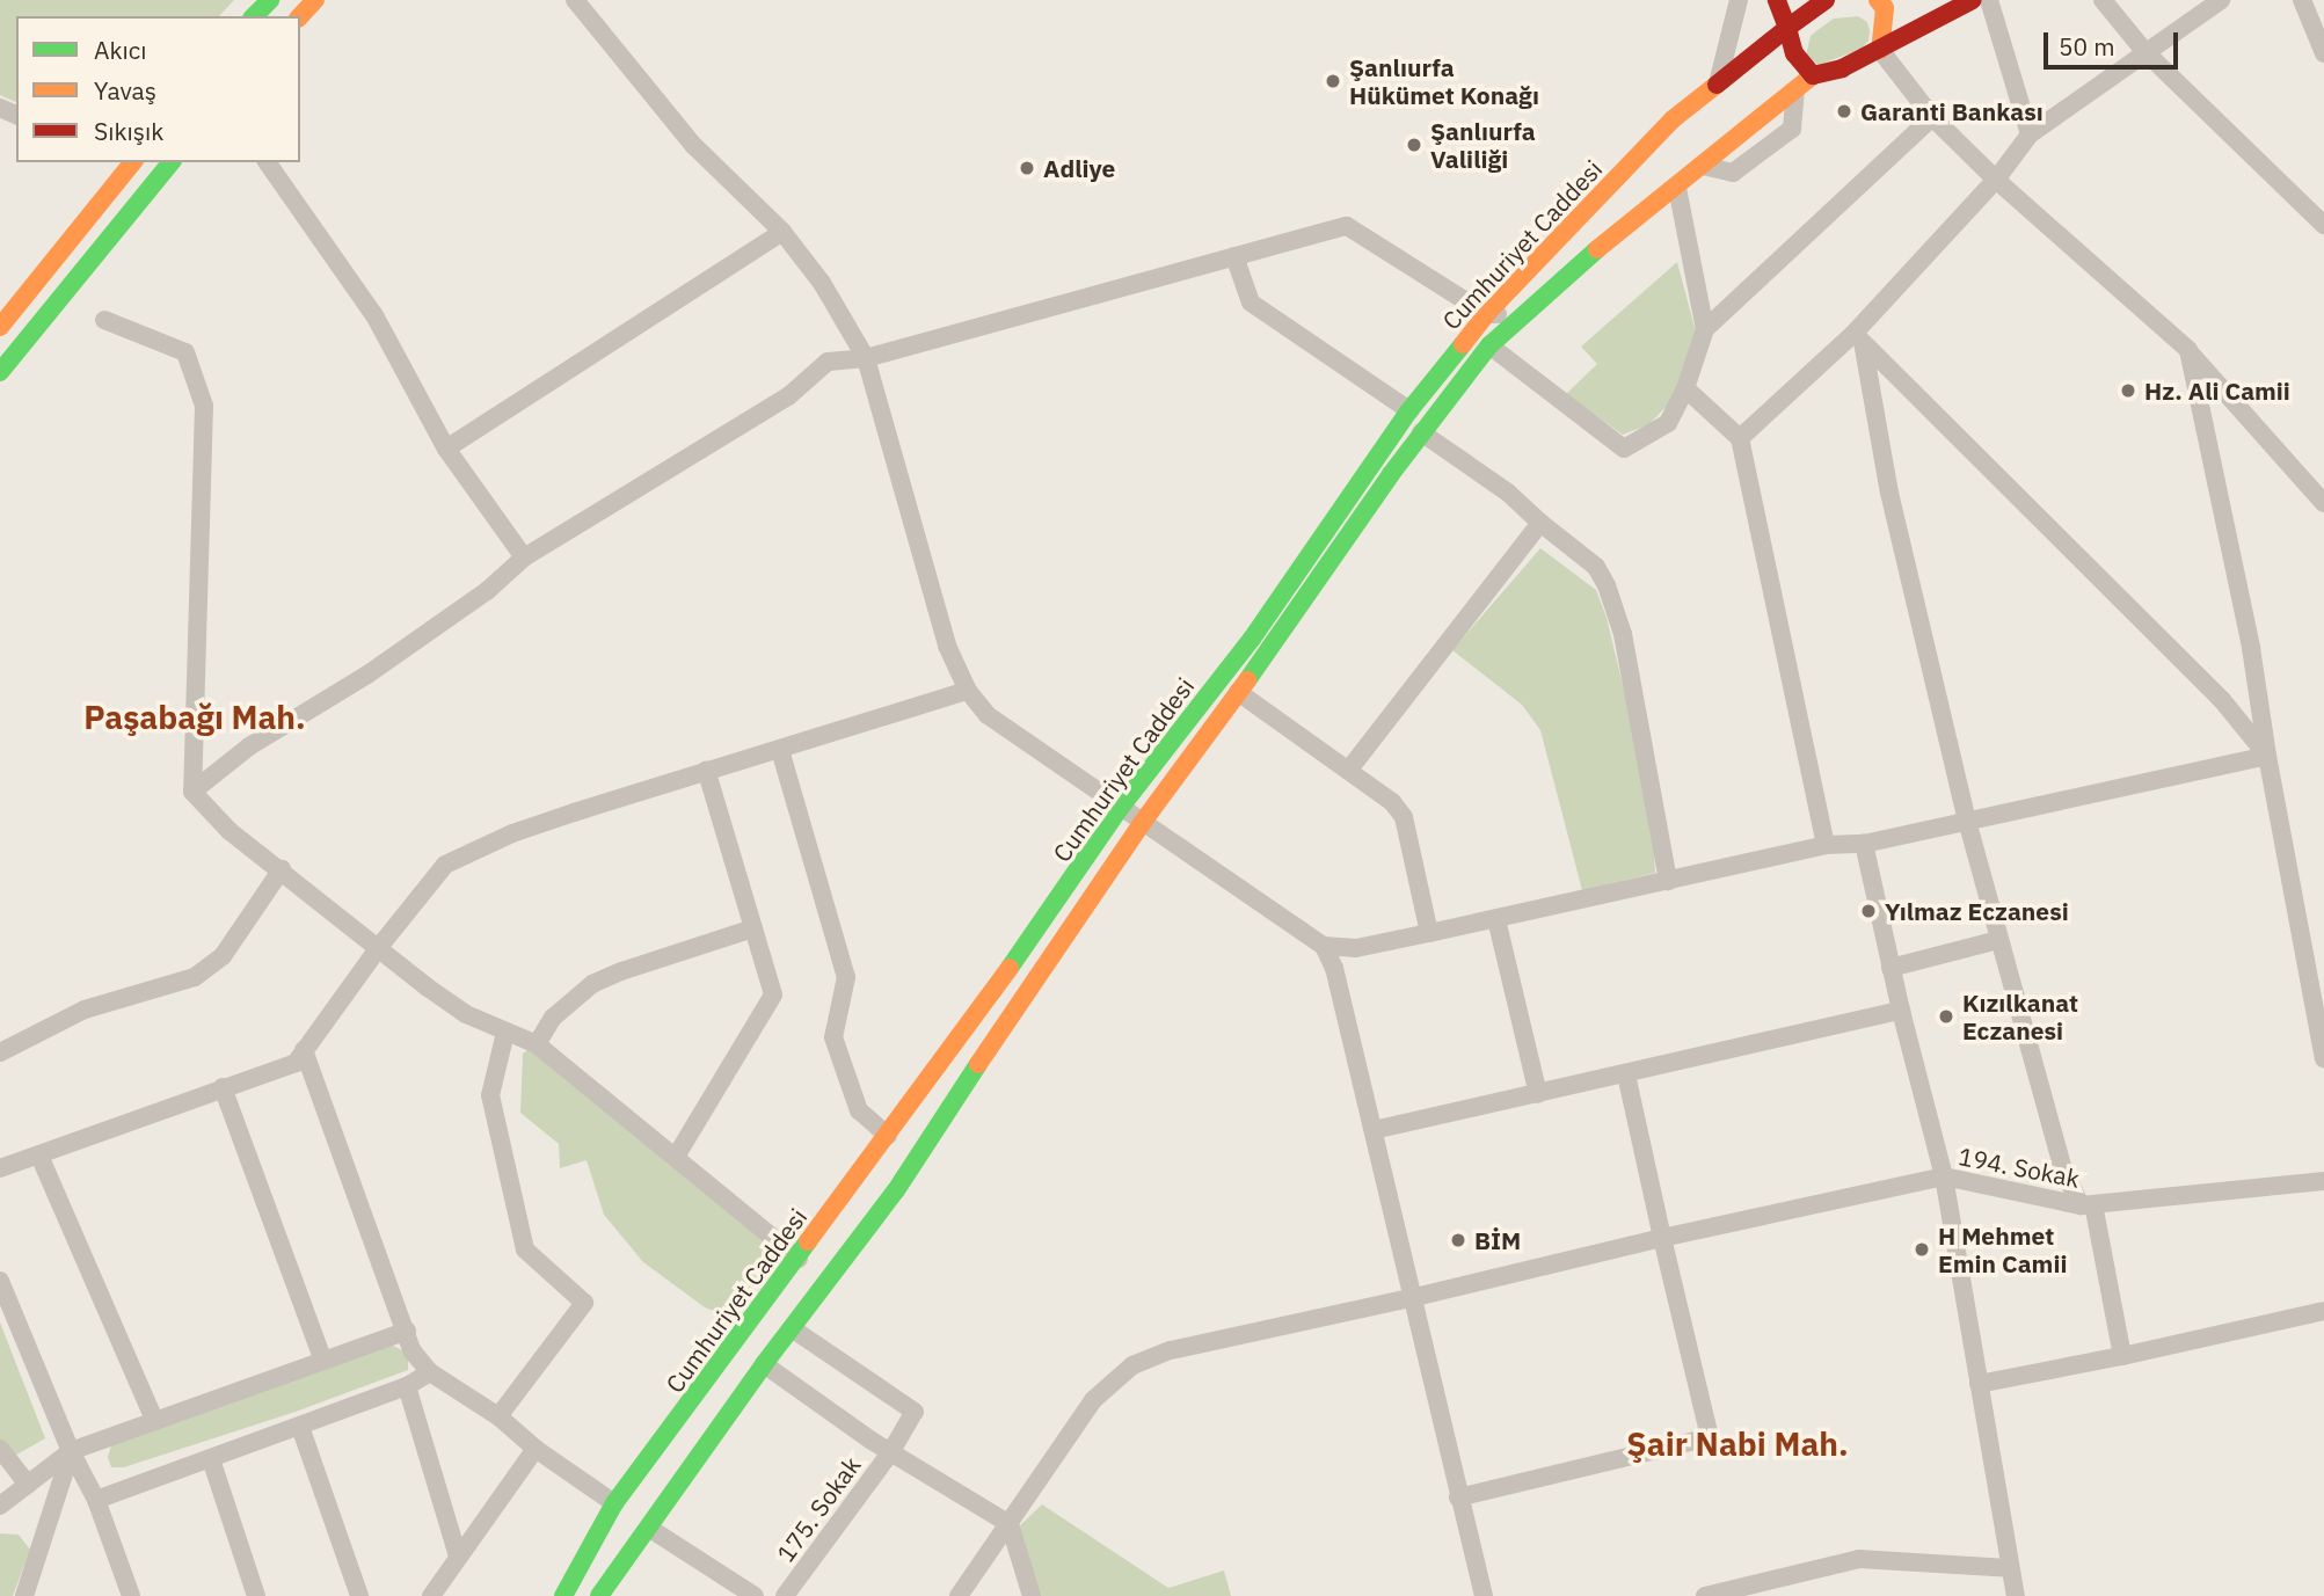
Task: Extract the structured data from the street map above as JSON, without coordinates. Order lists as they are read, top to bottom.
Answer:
{
  "streets": {
    "main road": ["Cumhuriyet Caddesi"],
    "street": ["194. Sokak", "175. Sokak"]
  },
  "crossings": [
    ["Cumhuriyet Caddesi", "175. Sokak"]
  ],
  "districts": ["Paşabağı Mah.", "Şair Nabi Mah."],
  "places": [
    "Şanlıurfa Hükümet Konağı",
    "Garanti Bankası",
    "Şanlıurfa Valiliği",
    "Adliye",
    "Hz. Ali Camii",
    "Yılmaz Eczanesi",
    "Kızılkanat Eczanesi",
    "BİM",
    "H Mehmet Emin Camii"
  ],
  "legend": ["Akıcı", "Yavaş", "Sıkışık"],
  "scale_bar": "50 m"
}
